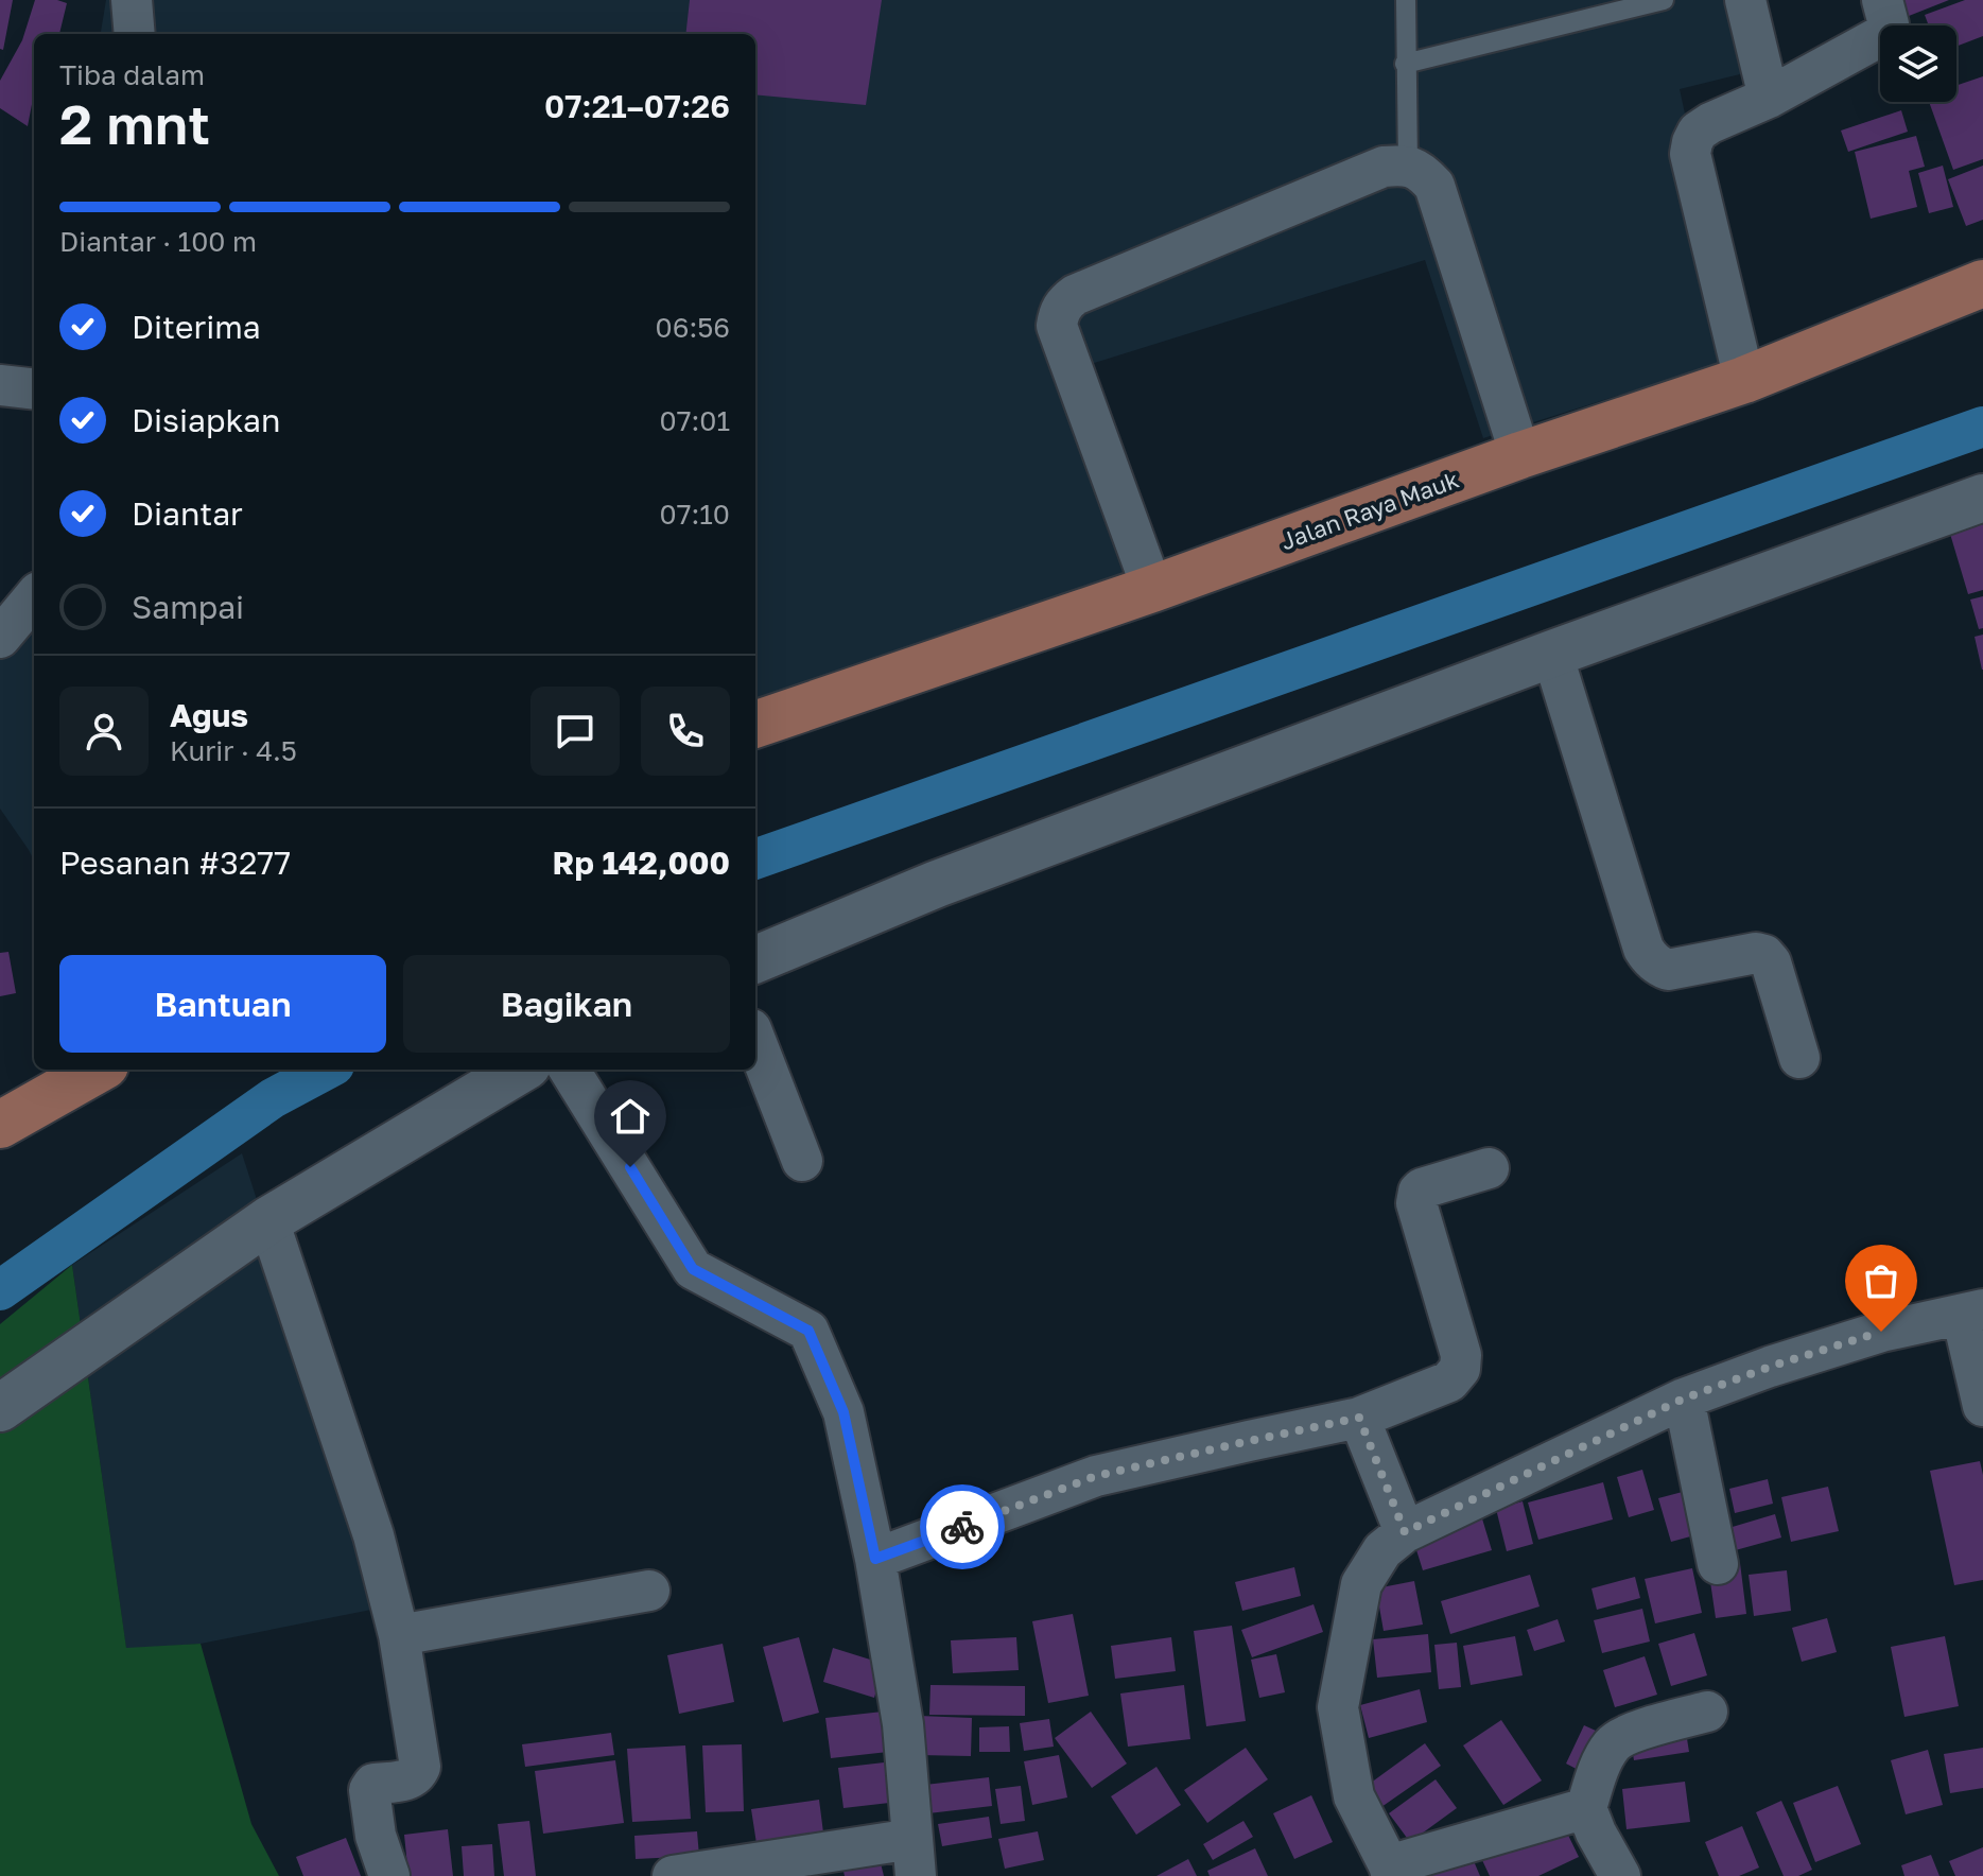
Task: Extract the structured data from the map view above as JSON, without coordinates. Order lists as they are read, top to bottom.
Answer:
{
  "streets": {
    "main road": ["Jalan Raya Mauk"]
  },
  "page": {
    "heading": ["2 mnt", "Tiba dalam", "07:21–07:26"],
    "panel": [
      "Agus",
      "Kurir · 4.5",
      "Pesanan #3277",
      "Rp 142,000"
    ],
    "bar": "Diantar · 100 m",
    "list": [
      ["Diterima", "06:56"],
      ["Disiapkan", "07:01"],
      ["Diantar", "07:10"],
      "Sampai"
    ],
    "buttons": ["Bantuan", "Bagikan"]
  }
}
